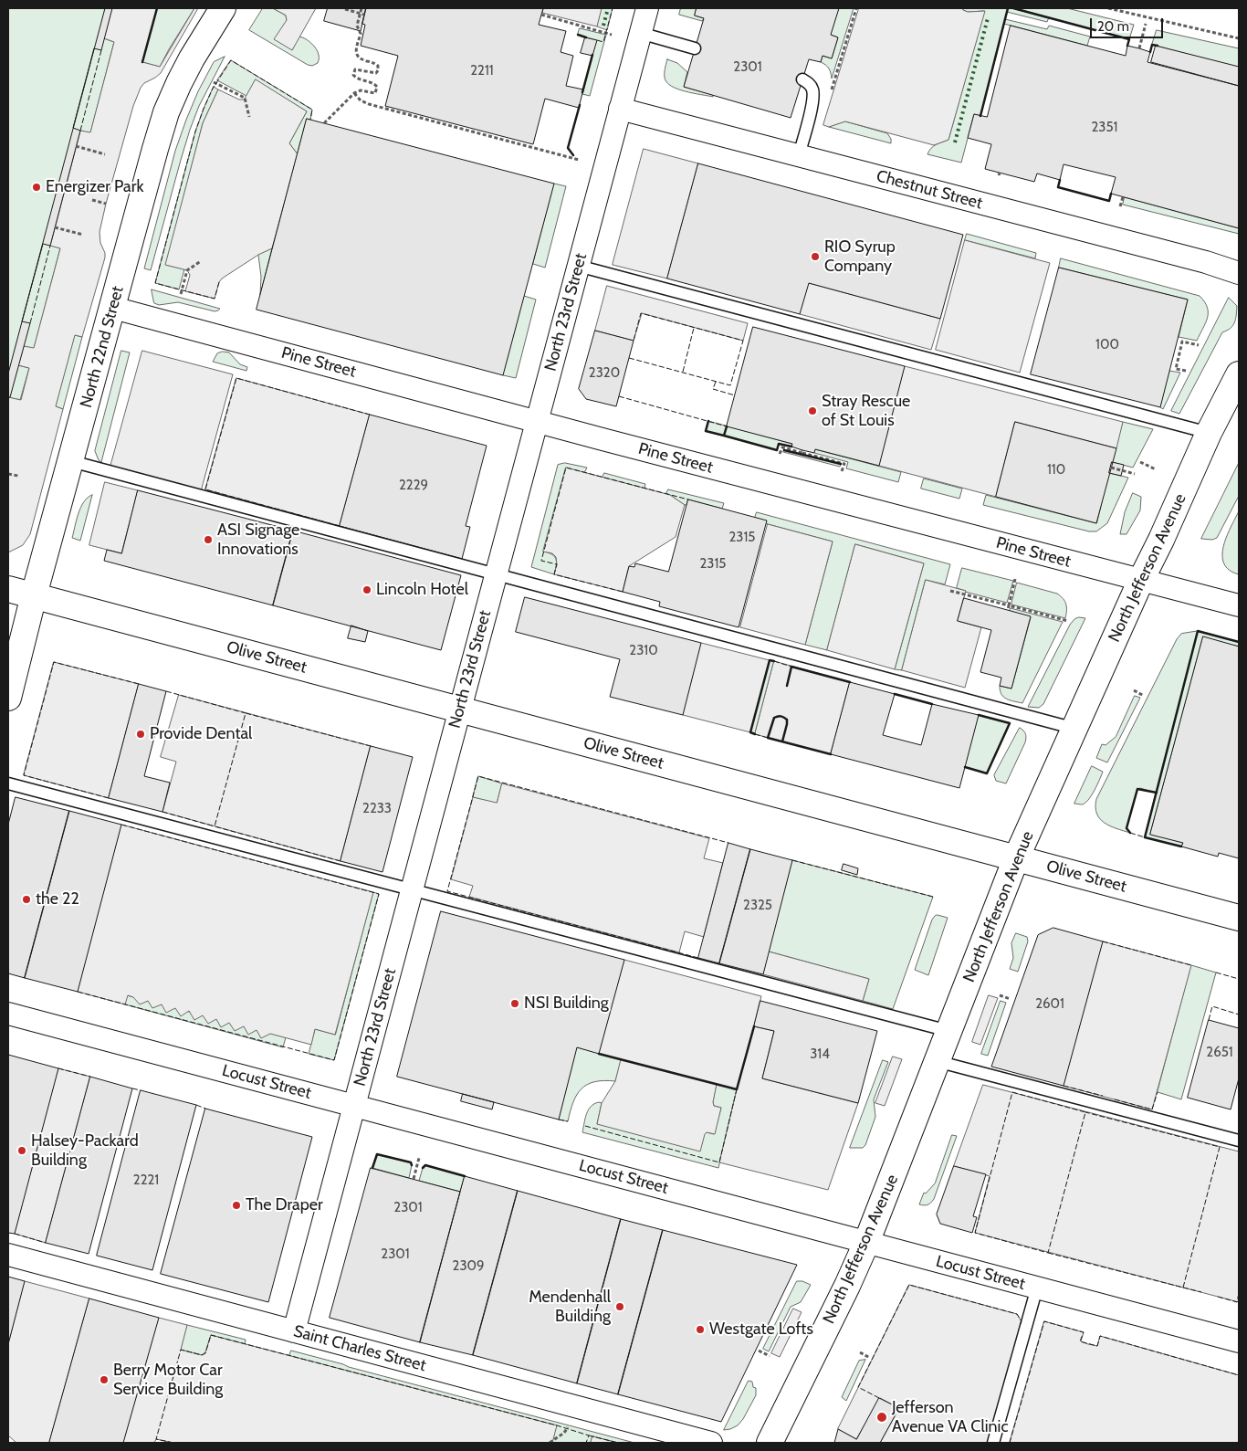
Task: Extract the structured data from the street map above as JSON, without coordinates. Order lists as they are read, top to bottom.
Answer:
{
  "streets": {
    "main road": ["North 22nd Street", "North Jefferson Avenue", "Olive Street"],
    "street": [
      "Chestnut Street",
      "North 23rd Street",
      "Pine Street",
      "Locust Street",
      "Saint Charles Street"
    ]
  },
  "crossings": [
    ["Chestnut Street", "North 23rd Street"],
    ["North 23rd Street", "Pine Street"],
    ["North 23rd Street", "Olive Street"],
    ["North 23rd Street", "Locust Street"],
    ["North 23rd Street", "Saint Charles Street"],
    ["North 22nd Street", "Pine Street"],
    ["North 22nd Street", "Olive Street"],
    ["Pine Street", "North Jefferson Avenue"],
    ["North Jefferson Avenue", "Olive Street"],
    ["North Jefferson Avenue", "Locust Street"]
  ],
  "places": [
    "Energizer Park",
    "RIO Syrup Company",
    "Stray Rescue of St Louis",
    "ASI Signage Innovations",
    "Lincoln Hotel",
    "Provide Dental",
    "the 22",
    "NSI Building",
    "Halsey-Packard Building",
    "The Draper",
    "Mendenhall Building",
    "Westgate Lofts",
    "Berry Motor Car Service Building",
    "Jefferson Avenue VA Clinic"
  ],
  "house_numbers": [
    "2301",
    "2211",
    "2351",
    "100",
    "2320",
    "110",
    "2229",
    "2315",
    "2315",
    "2310",
    "2233",
    "2325",
    "2601",
    "2651",
    "314",
    "2221",
    "2301",
    "2301",
    "2309"
  ],
  "scale_bar": "20 m"
}
